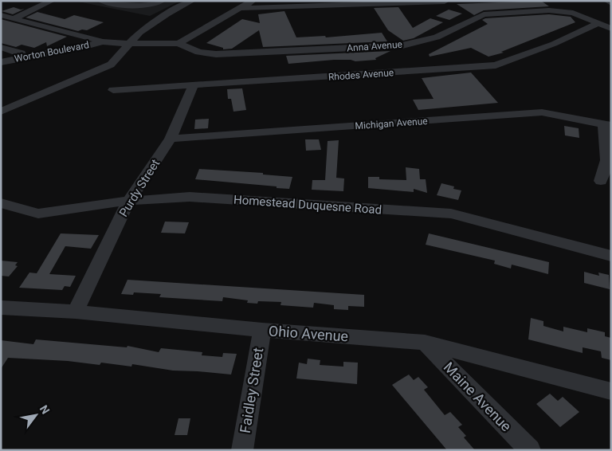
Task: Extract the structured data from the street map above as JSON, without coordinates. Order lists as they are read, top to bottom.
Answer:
{
  "streets": {
    "street": [
      "Anna Avenue",
      "Worton Boulevard",
      "Rhodes Avenue",
      "Michigan Avenue",
      "Purdy Street",
      "Homestead Duquesne Road",
      "Ohio Avenue",
      "Faidley Street",
      "Maine Avenue"
    ]
  },
  "crossings": [
    ["Anna Avenue", "Rhodes Avenue"],
    ["Rhodes Avenue", "Purdy Street"],
    ["Michigan Avenue", "Purdy Street"],
    ["Purdy Street", "Homestead Duquesne Road"],
    ["Purdy Street", "Ohio Avenue"],
    ["Ohio Avenue", "Faidley Street"],
    ["Ohio Avenue", "Maine Avenue"]
  ],
  "north": "top right"
}
